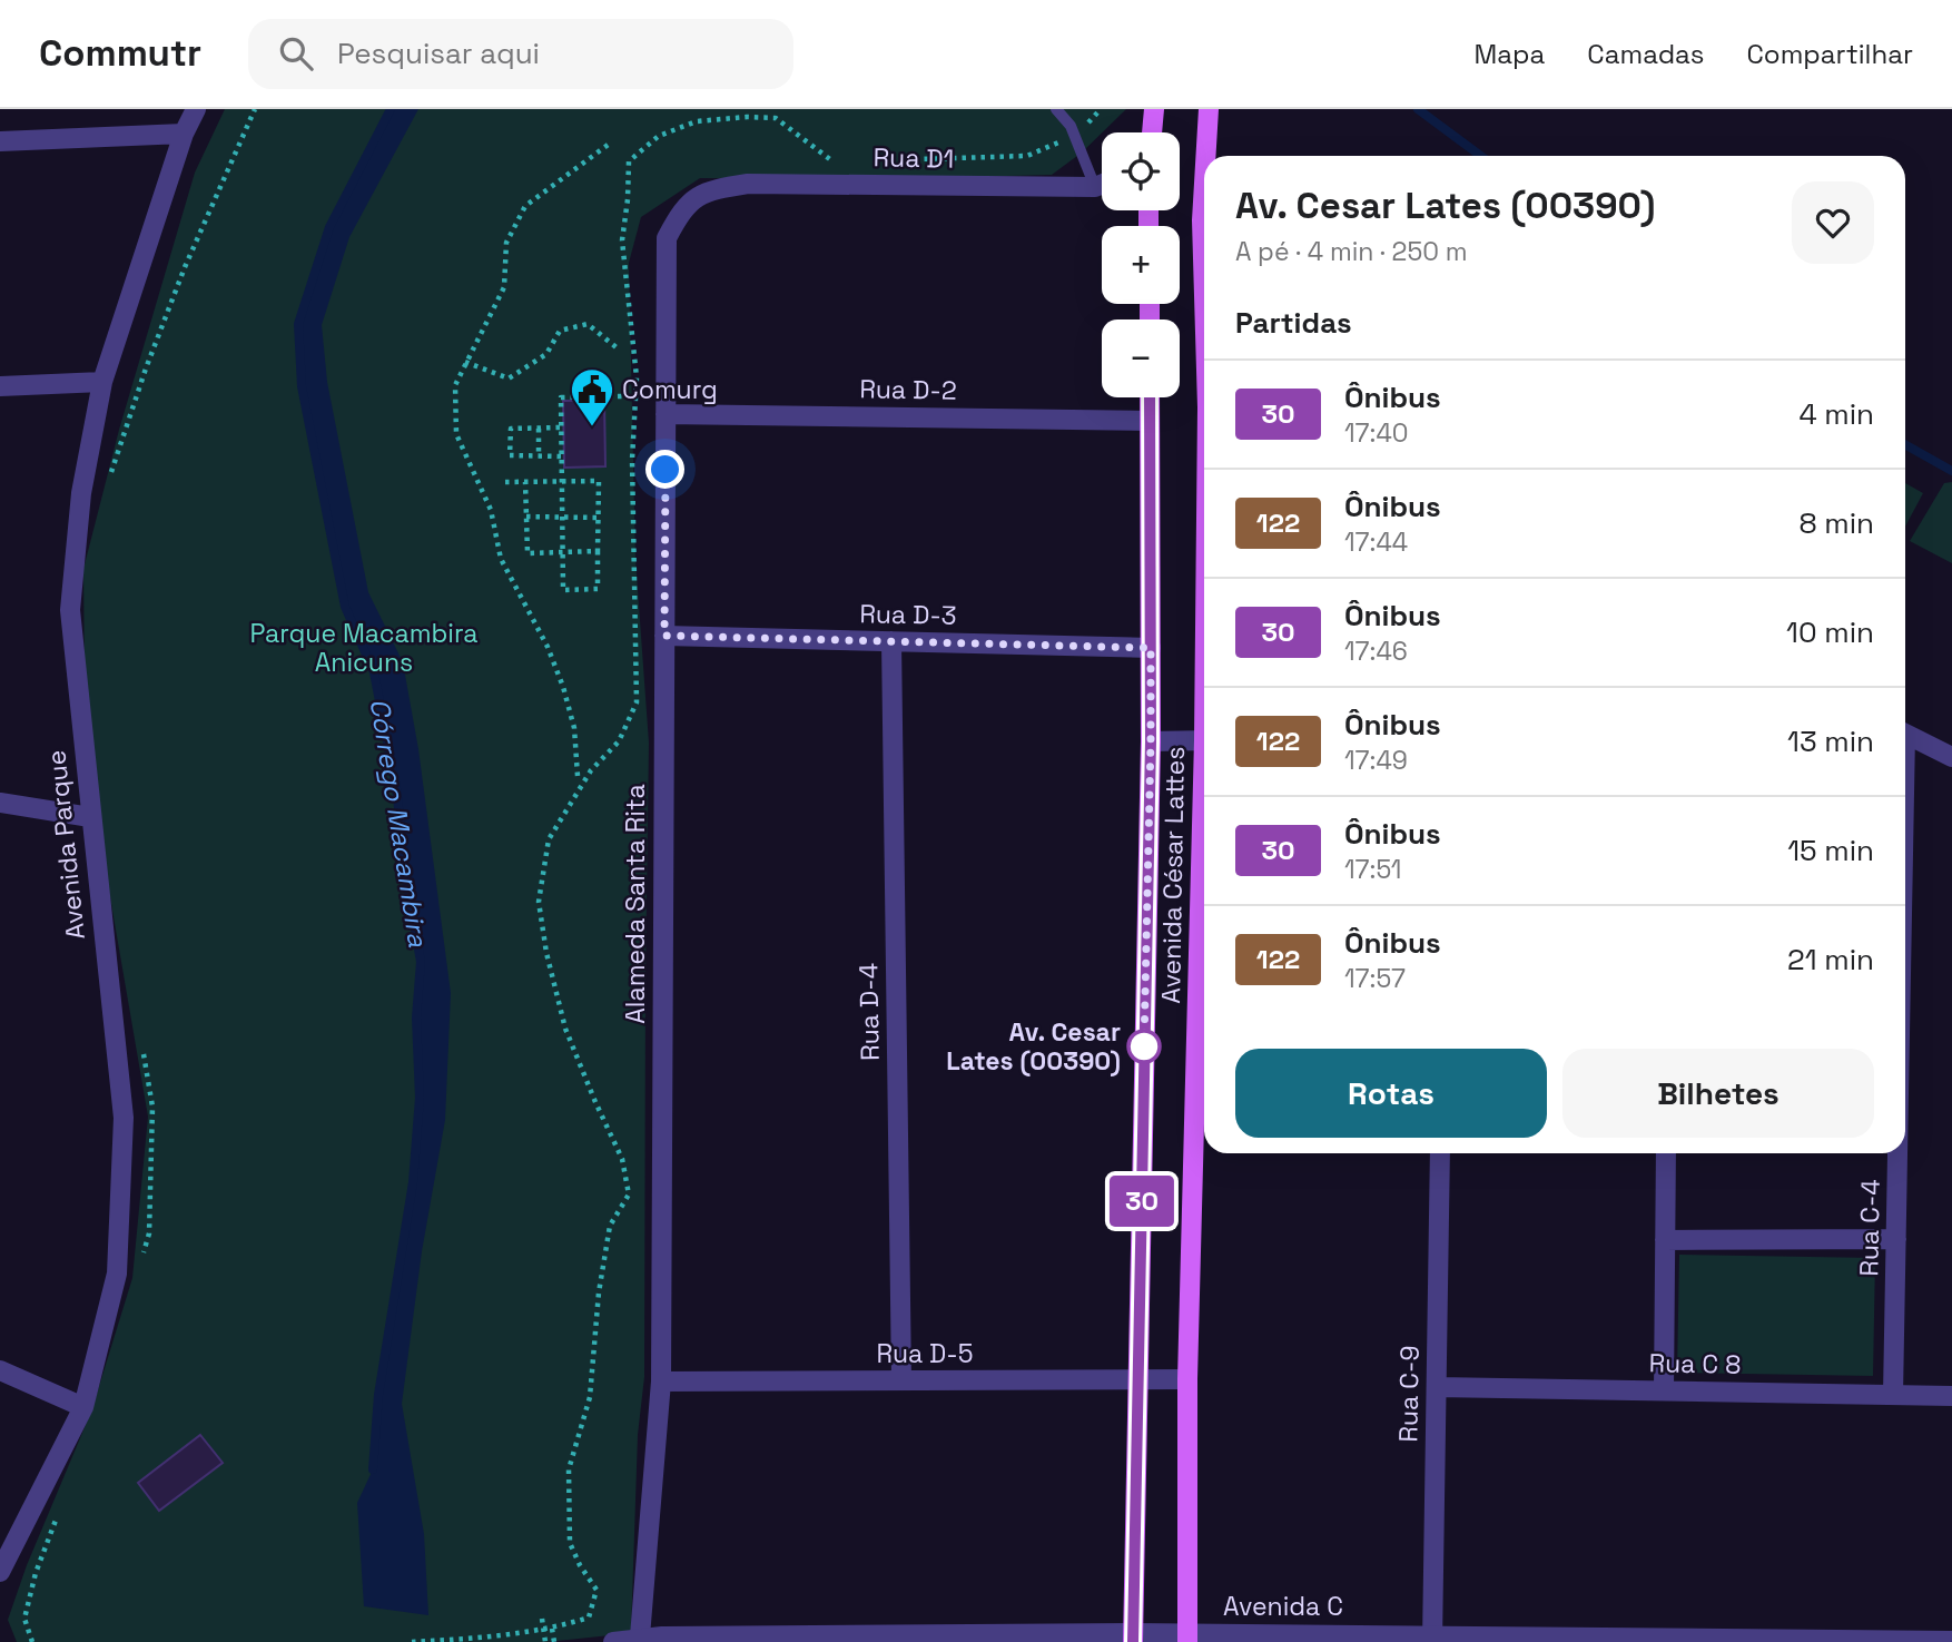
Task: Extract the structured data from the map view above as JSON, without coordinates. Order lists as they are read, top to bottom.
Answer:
{
  "streets": {
    "main road": ["Avenida César Lattes"],
    "street": [
      "Rua D1",
      "Rua D-2",
      "Rua D-3",
      "Avenida Parque",
      "Alameda Santa Rita",
      "Rua D-4",
      "Rua C-4",
      "Rua D-5",
      "Rua C 8",
      "Rua C-9",
      "Avenida C"
    ]
  },
  "crossings": [
    ["Rua D1", "Alameda Santa Rita"],
    ["Rua D-2", "Avenida César Lattes"],
    ["Rua D-2", "Alameda Santa Rita"],
    ["Rua D-3", "Avenida César Lattes"],
    ["Rua D-3", "Alameda Santa Rita"],
    ["Rua D-3", "Rua D-4"],
    ["Avenida César Lattes", "Rua D-5"],
    ["Avenida César Lattes", "Avenida C"],
    ["Alameda Santa Rita", "Rua D-5"],
    ["Alameda Santa Rita", "Avenida C"],
    ["Rua D-4", "Rua D-5"],
    ["Rua C-4", "Rua C 8"],
    ["Rua C 8", "Rua C-9"],
    ["Rua C-9", "Avenida C"]
  ],
  "water": ["Córrego Macambira"],
  "parks": ["Parque Macambira Anicuns"],
  "places": {
    "public building": ["Comurg"],
    "other": ["Av. Cesar Lates (00390)"]
  },
  "lines": ["bus line 30"],
  "page": {
    "header": "Commutr",
    "search": "Pesquisar aqui",
    "nav": ["Mapa", "Camadas", "Compartilhar"],
    "on_map": "30",
    "map_buttons": ["+", "−"],
    "heading": [
      ["Av. Cesar Lates (00390)", "A pé · 4 min · 250 m"],
      "Partidas"
    ],
    "list": [
      {
        "mark": "30",
        "name": "Ônibus",
        "note": "17:40",
        "value": "4 min"
      },
      {
        "mark": "122",
        "name": "Ônibus",
        "note": "17:44",
        "value": "8 min"
      },
      {
        "mark": "30",
        "name": "Ônibus",
        "note": "17:46",
        "value": "10 min"
      },
      {
        "mark": "122",
        "name": "Ônibus",
        "note": "17:49",
        "value": "13 min"
      },
      {
        "mark": "30",
        "name": "Ônibus",
        "note": "17:51",
        "value": "15 min"
      },
      {
        "mark": "122",
        "name": "Ônibus",
        "note": "17:57",
        "value": "21 min"
      }
    ],
    "buttons": ["Rotas", "Bilhetes"]
  }
}
